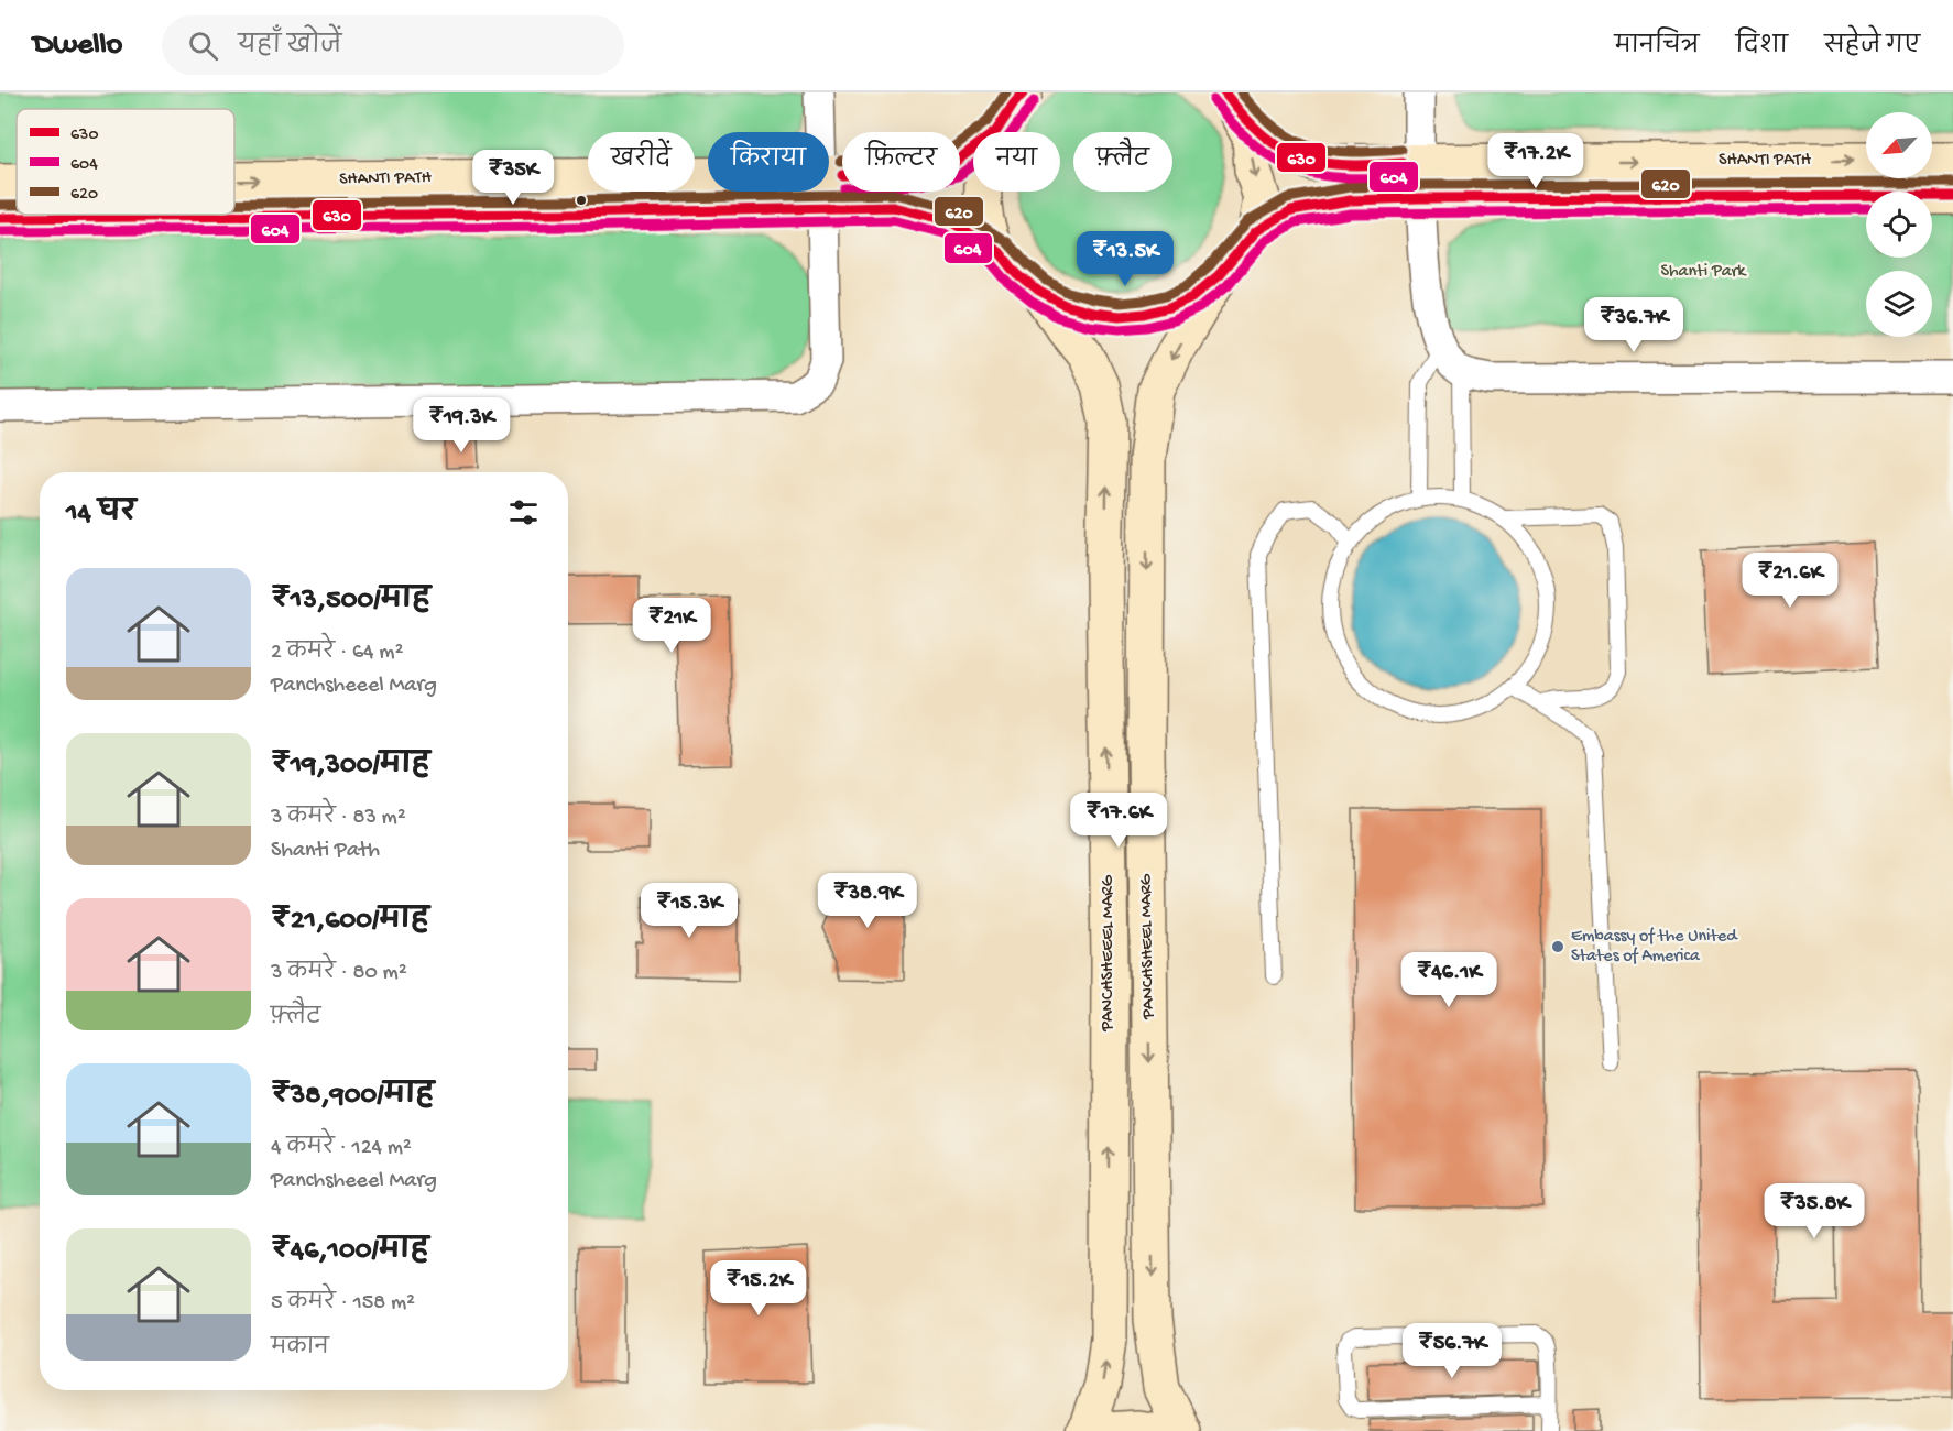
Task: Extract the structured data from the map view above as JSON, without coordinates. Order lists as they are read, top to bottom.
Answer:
{
  "streets": {
    "main road": ["SHANTI PATH", "PANCHSHEEL MARG", "PANCHSHEEEL MARG"]
  },
  "one_way": ["PANCHSHEEL MARG", "PANCHSHEEEL MARG"],
  "parks": ["Shanti Park"],
  "places": ["Embassy of the United States of America"],
  "lines": ["transit line 630", "transit line 620", "transit line 604"],
  "legend": ["630", "604", "620"],
  "north": "bottom left",
  "page": {
    "header": "Dwello",
    "search": "यहाँ खोजें",
    "nav": ["मानचित्र", "दिशा", "सहेजे गए"],
    "chip": [
      "खरीदें",
      "किराया",
      "फ़िल्टर",
      "नया",
      "फ़्लैट"
    ],
    "price": [
      "₹17.2K",
      "₹35K",
      "₹13.5K",
      "₹36.7K",
      "₹19.3K",
      "₹21.6K",
      "₹21K",
      "₹17.6K",
      "₹38.9K",
      "₹15.3K",
      "₹46.1K",
      "₹35.8K",
      "₹15.2K",
      "₹56.7K"
    ],
    "heading": "14 घर",
    "list": [
      {
        "name": "₹13,500/माह",
        "note": "2 कमरे · 64 m² · Panchsheeel Marg"
      },
      {
        "name": "₹19,300/माह",
        "note": "3 कमरे · 83 m² · Shanti Path"
      },
      {
        "name": "₹21,600/माह",
        "note": "3 कमरे · 80 m² · फ़्लैट"
      },
      {
        "name": "₹38,900/माह",
        "note": "4 कमरे · 124 m² · Panchsheeel Marg"
      },
      {
        "name": "₹46,100/माह",
        "note": "5 कमरे · 158 m² · मकान"
      }
    ]
  }
}
